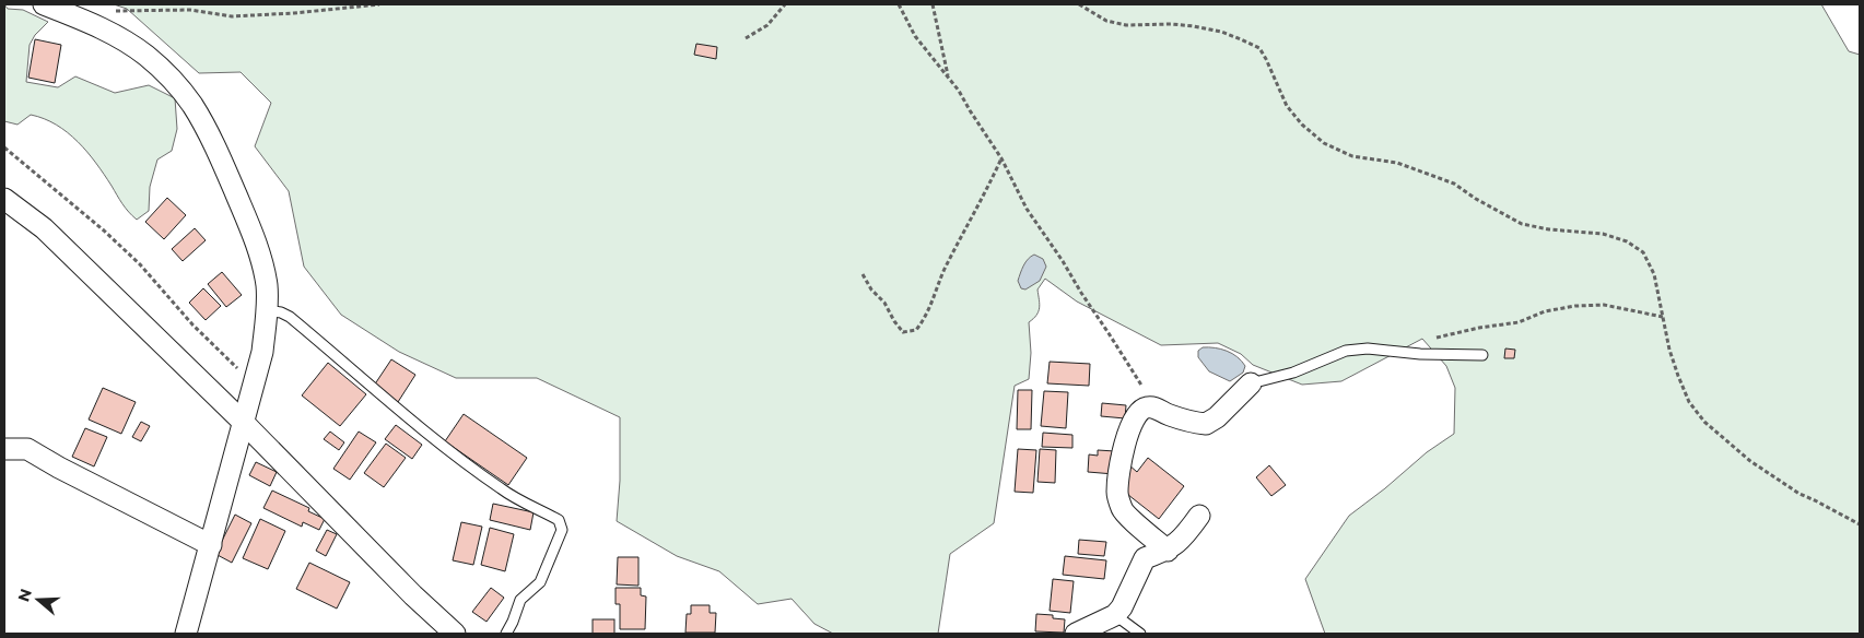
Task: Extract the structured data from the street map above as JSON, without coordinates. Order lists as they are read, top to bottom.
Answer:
{
  "north": "left"
}
